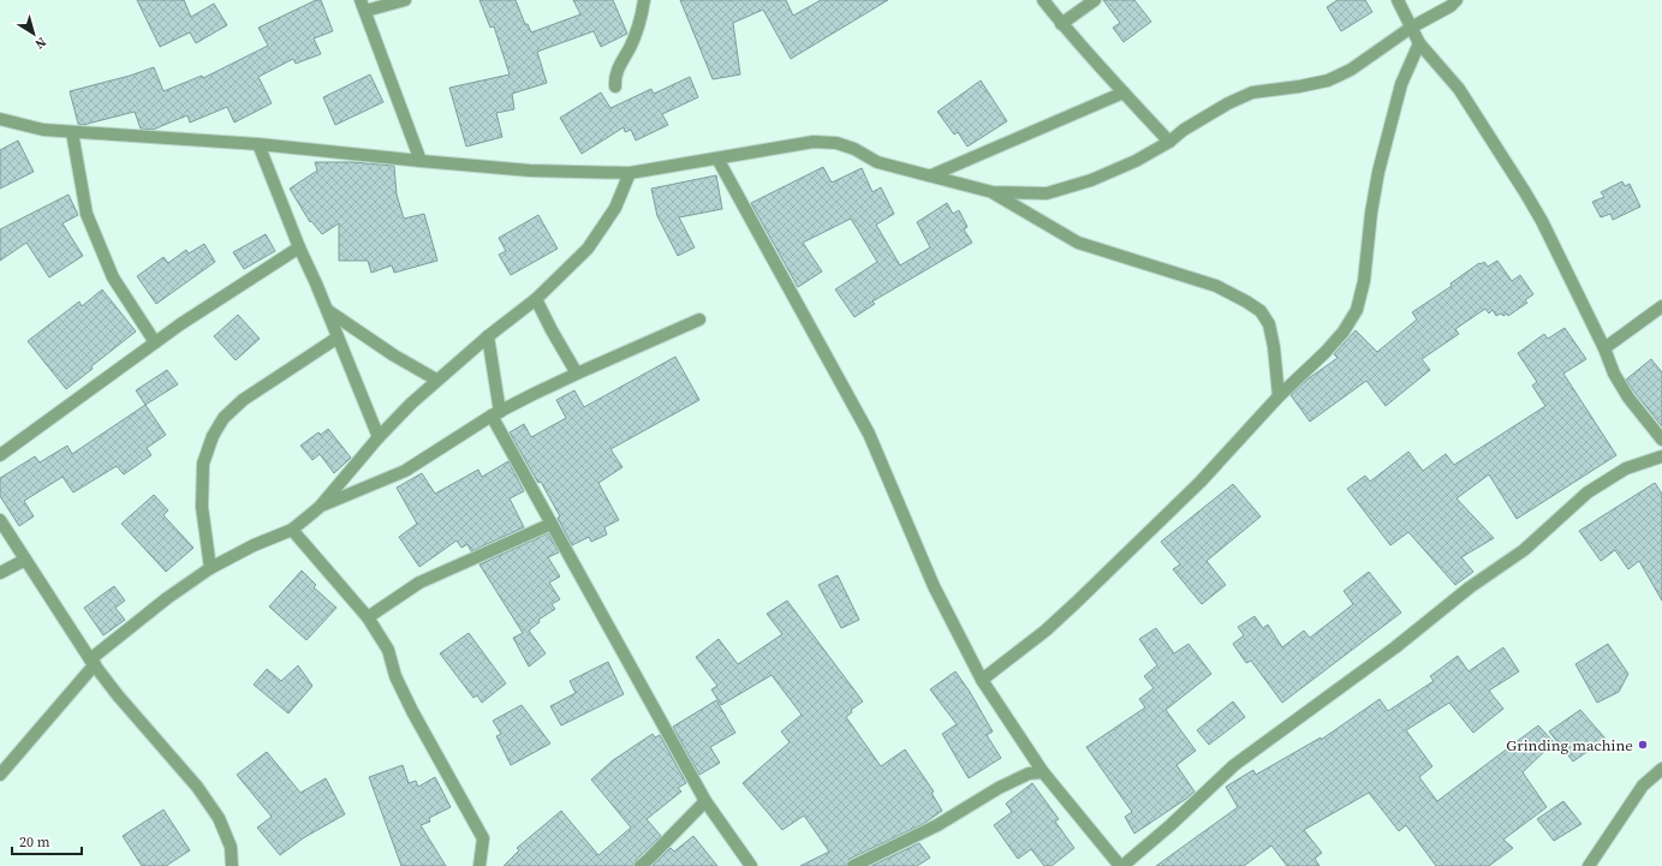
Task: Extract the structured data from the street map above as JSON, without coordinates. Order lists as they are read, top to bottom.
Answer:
{
  "places": ["Grinding machine"],
  "scale_bar": "20 m",
  "north": "bottom right"
}
